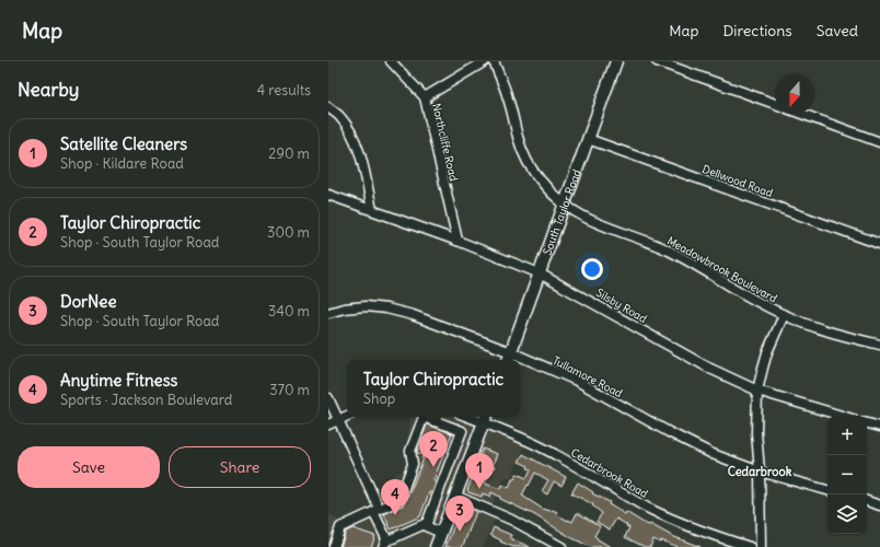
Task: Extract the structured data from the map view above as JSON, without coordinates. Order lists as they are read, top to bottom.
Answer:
{
  "streets": {
    "main road": ["South Taylor Road"],
    "street": [
      "Northcliffe Road",
      "Dellwood Road",
      "Meadowbrook Boulevard",
      "Silsby Road",
      "Tullamore Road",
      "Cedarbrook Road"
    ]
  },
  "crossings": [
    ["Northcliffe Road", "Silsby Road"],
    ["Dellwood Road", "South Taylor Road"],
    ["South Taylor Road", "Meadowbrook Boulevard"],
    ["South Taylor Road", "Silsby Road"],
    ["South Taylor Road", "Tullamore Road"]
  ],
  "districts": ["Cedarbrook"],
  "north": "bottom",
  "page": {
    "header": "Map",
    "nav": ["Map", "Directions", "Saved"],
    "heading": ["Nearby", "4 results"],
    "list": [
      {
        "mark": "1",
        "name": "Satellite Cleaners",
        "note": "Shop · Kildare Road",
        "value": "290 m"
      },
      {
        "mark": "2",
        "name": "Taylor Chiropractic",
        "note": "Shop · South Taylor Road",
        "value": "300 m"
      },
      {
        "mark": "3",
        "name": "DorNee",
        "note": "Shop · South Taylor Road",
        "value": "340 m"
      },
      {
        "mark": "4",
        "name": "Anytime Fitness",
        "note": "Sports · Jackson Boulevard",
        "value": "370 m"
      }
    ],
    "popup": ["Taylor Chiropractic", "Shop"],
    "map_buttons": ["+", "−"],
    "pins": [
      "2",
      "1",
      "4",
      "3"
    ],
    "buttons": ["Save", "Share"]
  }
}
